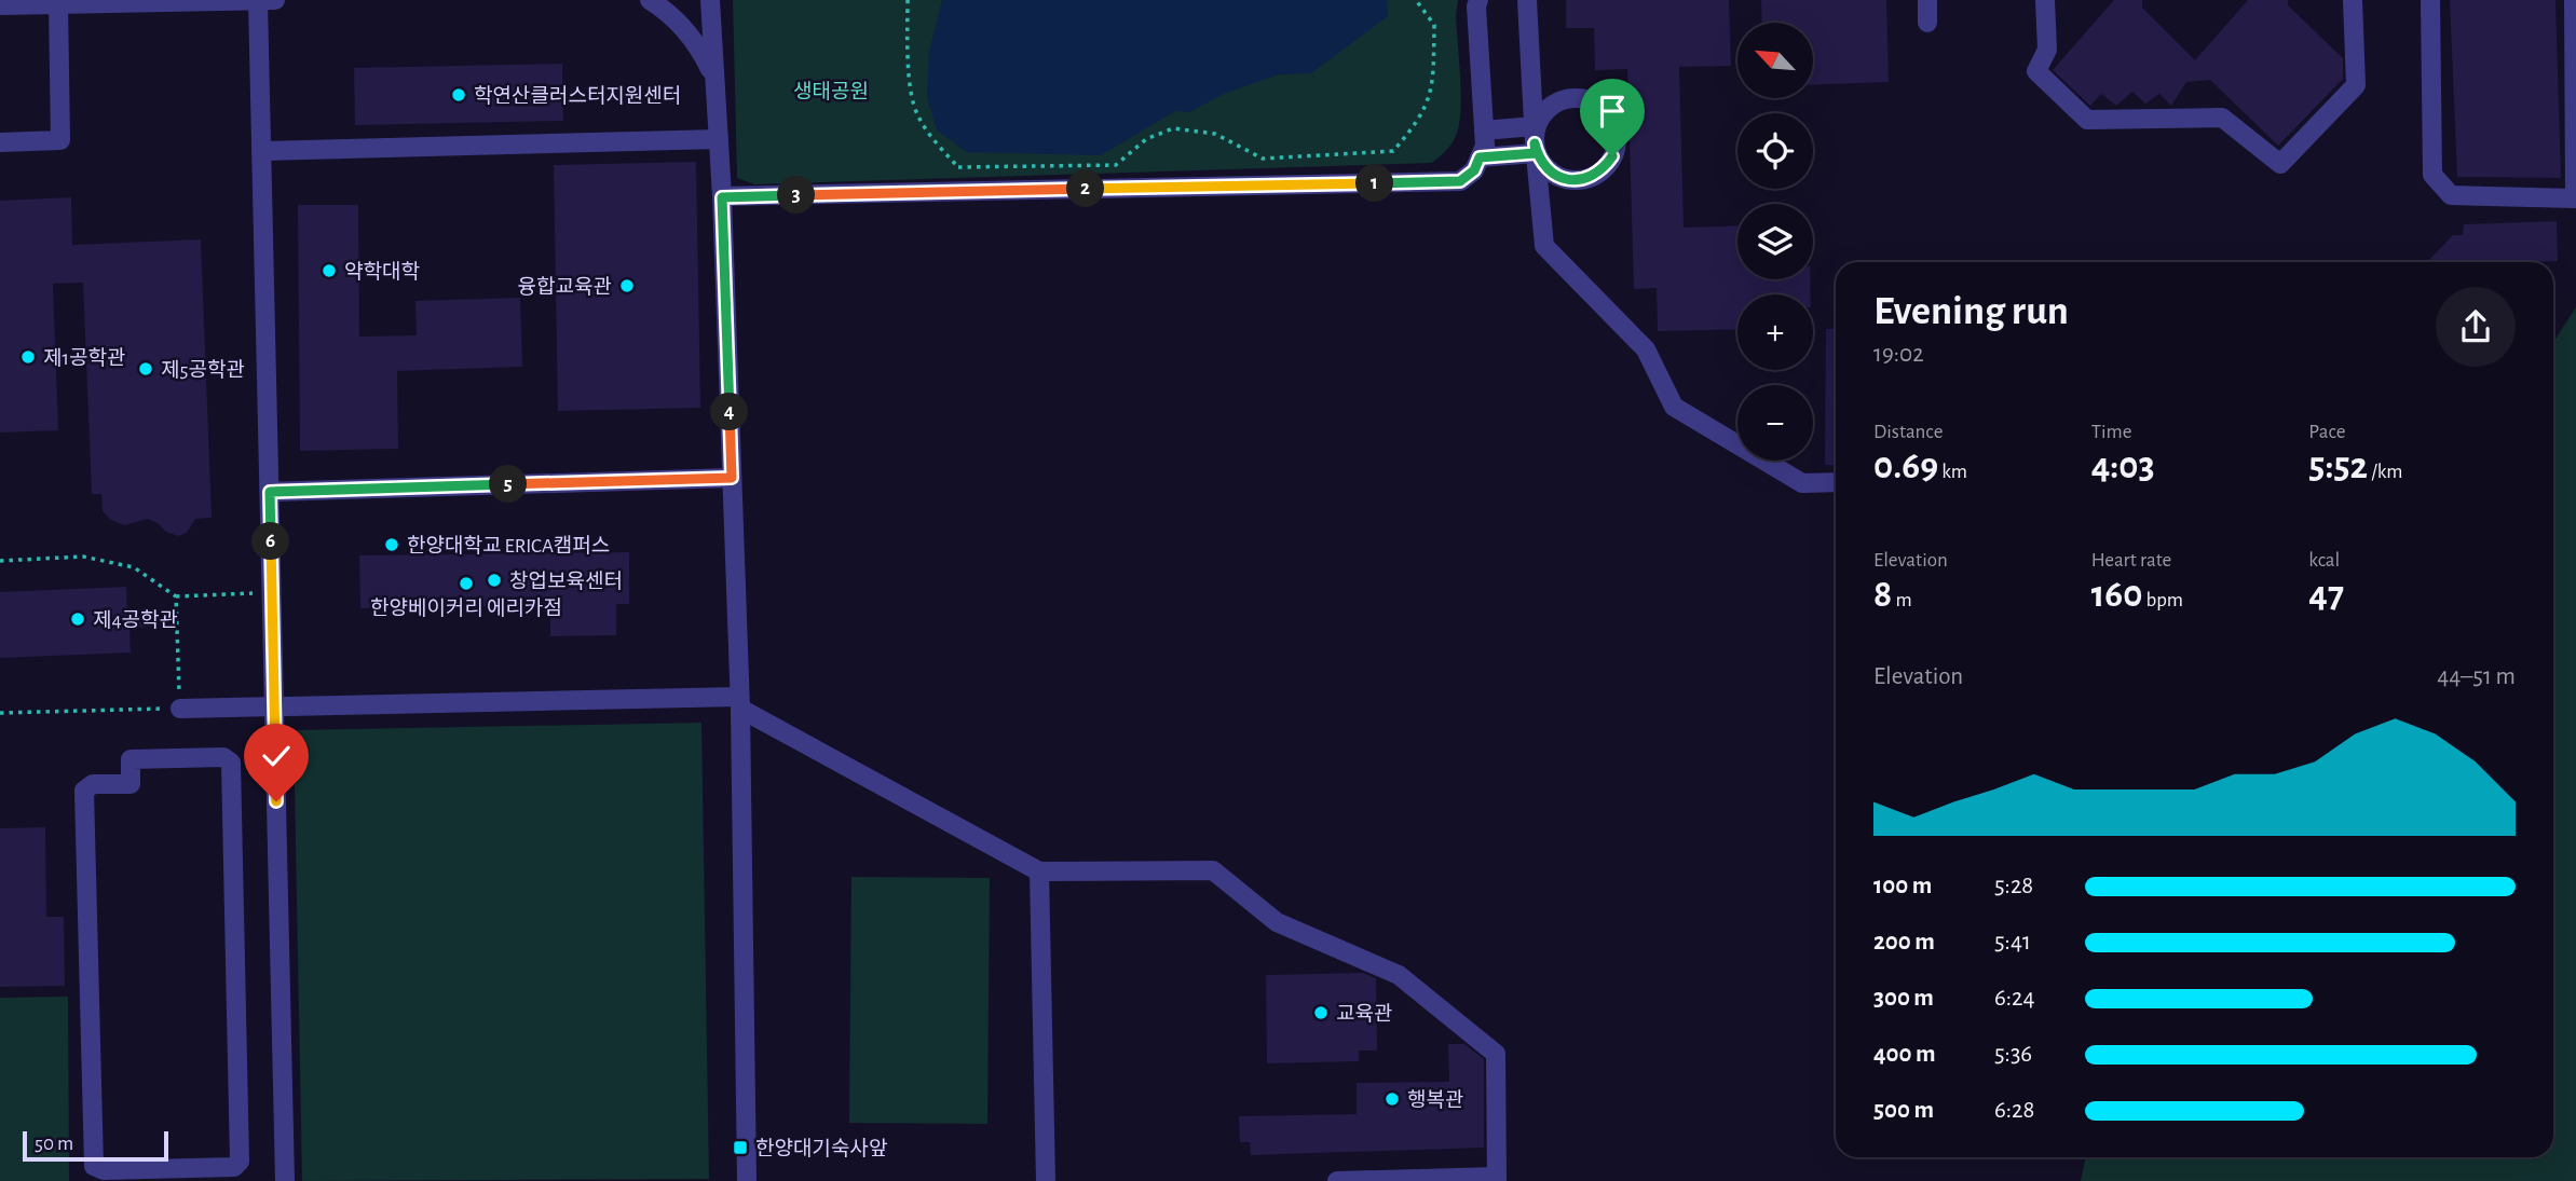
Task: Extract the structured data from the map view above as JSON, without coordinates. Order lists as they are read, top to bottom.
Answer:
{
  "parks": ["생태공원"],
  "places": {
    "other": [
      "학연산클러스터지원센터",
      "약학대학",
      "융합교육관",
      "제1공학관",
      "제5공학관",
      "한양대학교 ERICA캠퍼스",
      "창업보육센터",
      "한양베이커리 에리카점",
      "제4공학관",
      "교육관",
      "행복관"
    ],
    "transit": ["한양대기숙사앞"]
  },
  "scale_bar": "50 m",
  "north": "top left",
  "page": {
    "map_buttons": ["+", "−"],
    "pins": [
      "1",
      "2",
      "3",
      "4",
      "5",
      "6"
    ],
    "heading": ["Evening run", "19:02"],
    "stats": [
      ["Distance", "0.69 km"],
      ["Time", "4:03"],
      ["Pace", "5:52 /km"],
      ["Elevation", "8 m"],
      ["Heart rate", "160 bpm"],
      ["kcal", "47"]
    ],
    "chart": ["Elevation", "44–51 m"],
    "list": [
      {
        "name": "100 m",
        "note": "5:28"
      },
      {
        "name": "200 m",
        "note": "5:41"
      },
      {
        "name": "300 m",
        "note": "6:24"
      },
      {
        "name": "400 m",
        "note": "5:36"
      },
      {
        "name": "500 m",
        "note": "6:28"
      }
    ],
    "scale": "50 m"
  }
}
